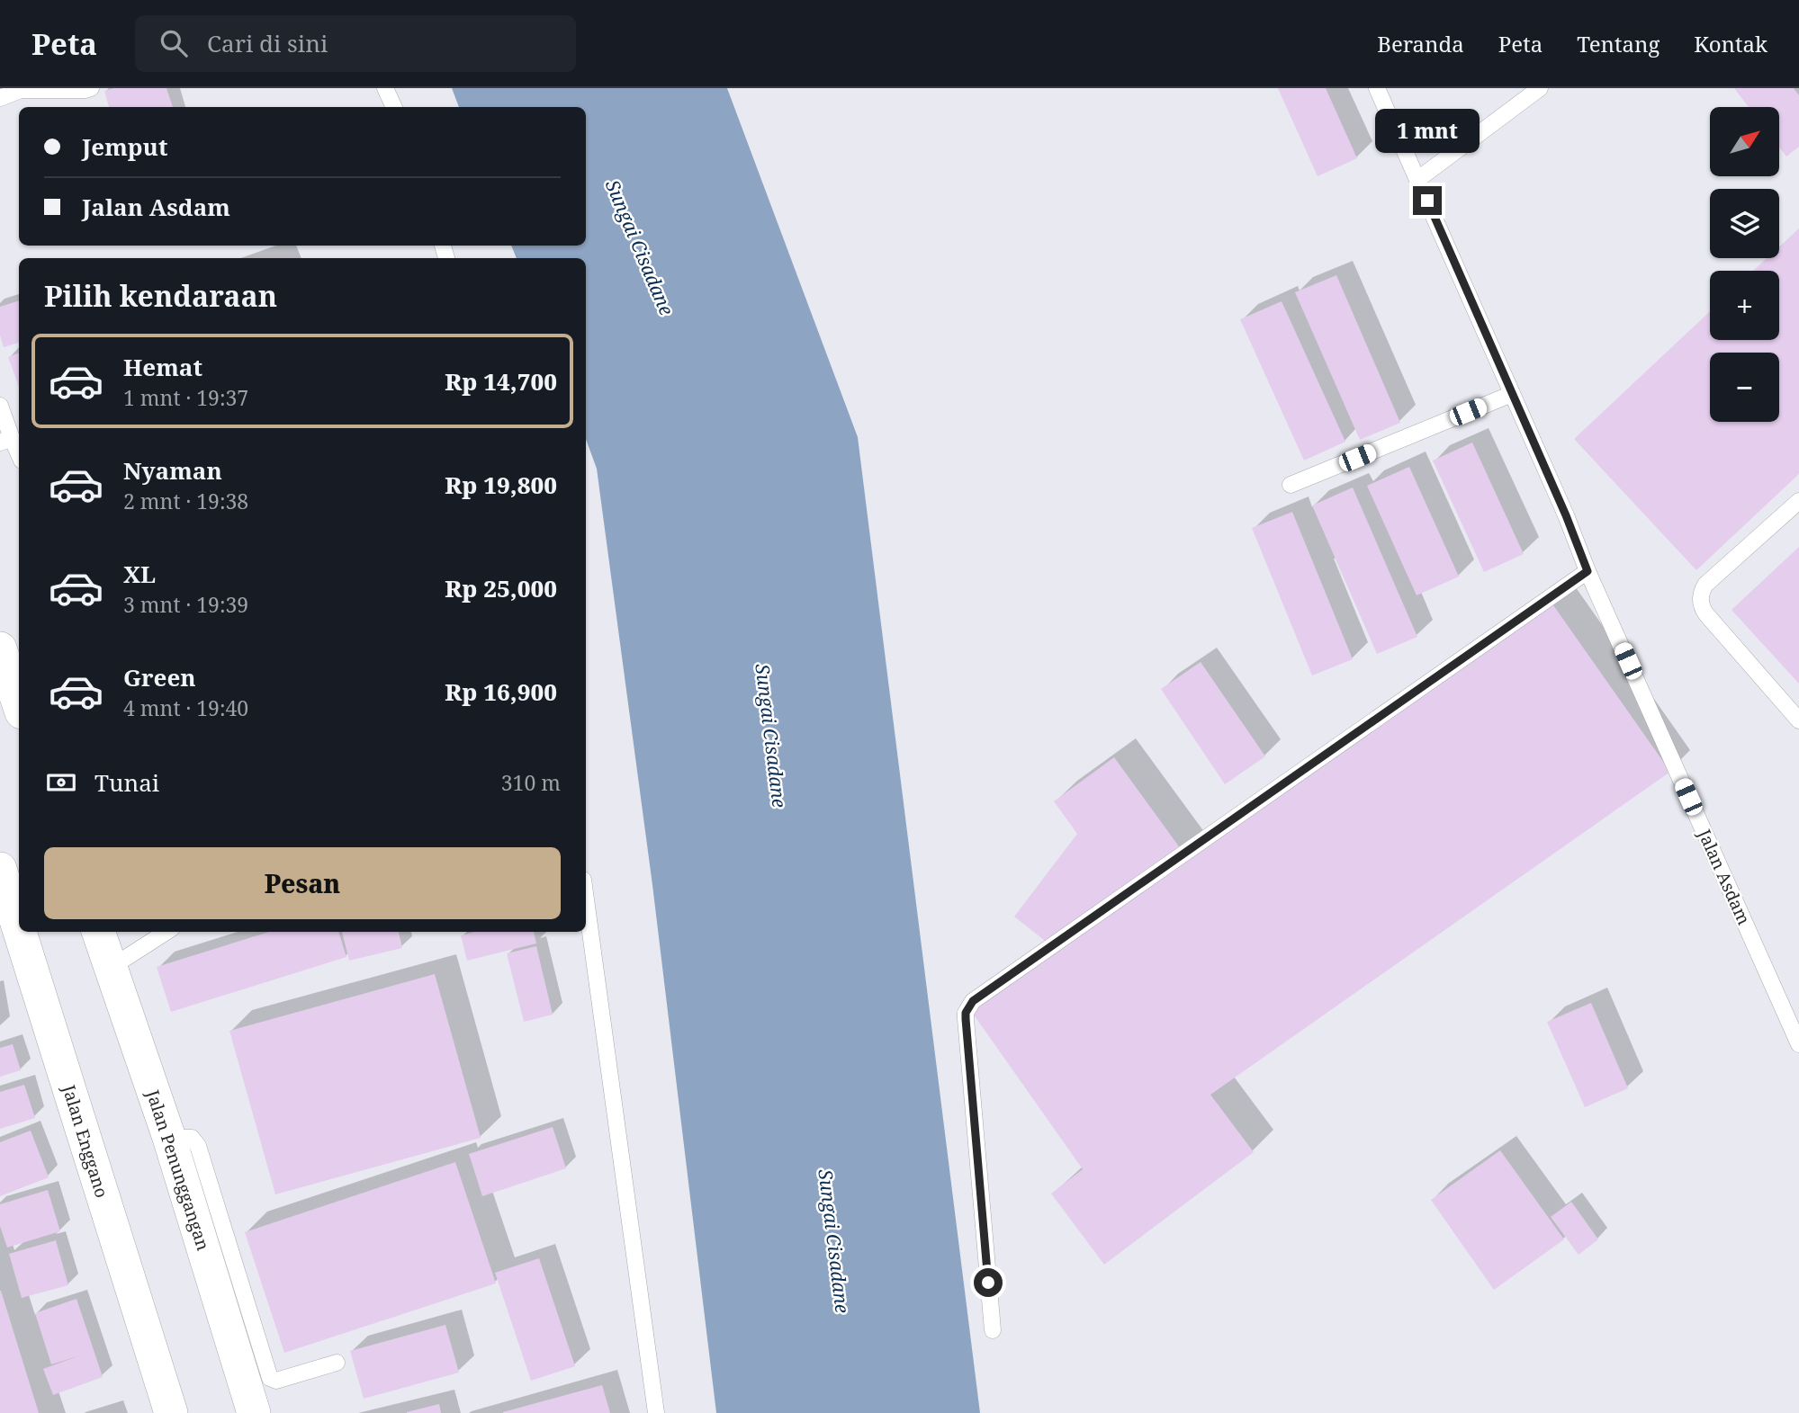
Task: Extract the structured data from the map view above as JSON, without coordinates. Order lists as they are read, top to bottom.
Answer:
{
  "streets": {
    "street": ["Jalan Enggano", "Jalan Penunggangan"],
    "lane": ["Jalan Asdam"]
  },
  "water": ["Sungai Cisadane"],
  "north": "top right",
  "page": {
    "header": "Peta",
    "search": "Cari di sini",
    "nav": [
      "Beranda",
      "Peta",
      "Tentang",
      "Kontak"
    ],
    "map_buttons": ["+", "−"],
    "banner": ["Jemput", "Jalan Asdam"],
    "bubble": "1 mnt",
    "heading": "Pilih kendaraan",
    "list": [
      {
        "name": "Hemat",
        "note": "1 mnt · 19:37",
        "value": "Rp 14,700"
      },
      {
        "name": "Nyaman",
        "note": "2 mnt · 19:38",
        "value": "Rp 19,800"
      },
      {
        "name": "XL",
        "note": "3 mnt · 19:39",
        "value": "Rp 25,000"
      },
      {
        "name": "Green",
        "note": "4 mnt · 19:40",
        "value": "Rp 16,900"
      }
    ],
    "pay": ["Tunai", "310 m"],
    "buttons": "Pesan"
  }
}
